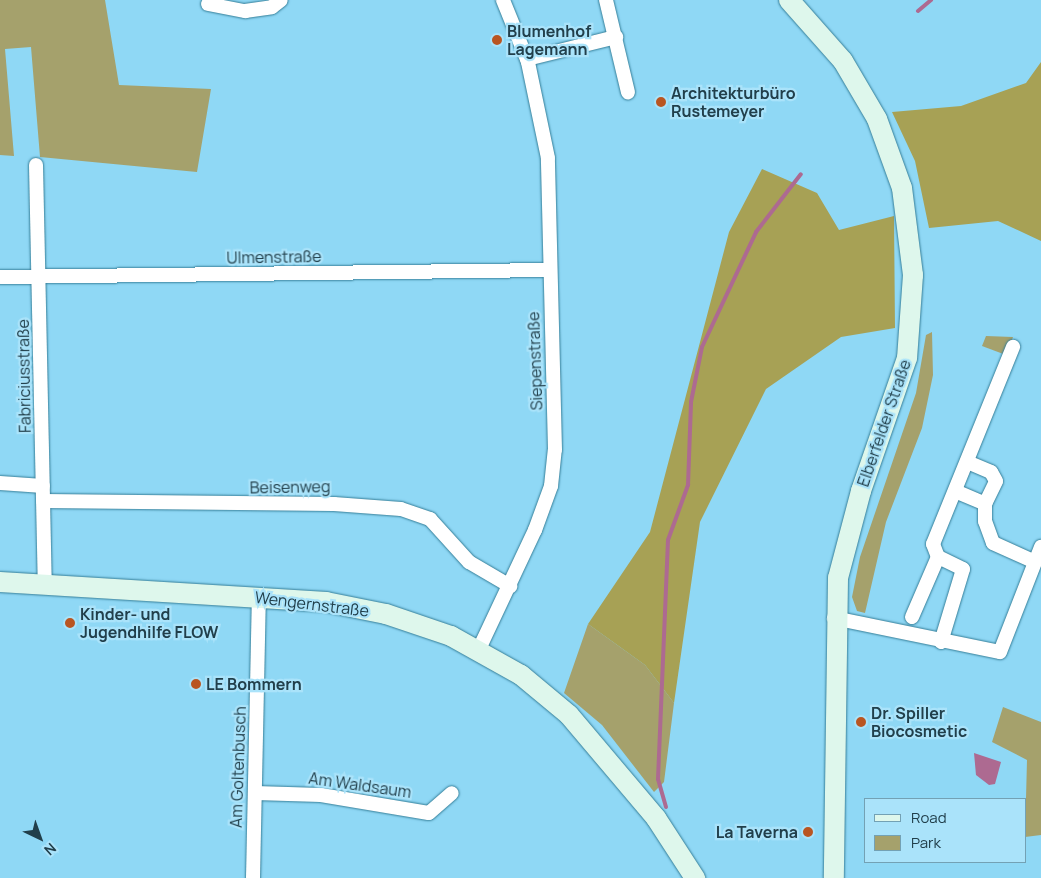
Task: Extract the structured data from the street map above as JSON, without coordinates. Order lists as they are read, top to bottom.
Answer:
{
  "streets": {
    "main road": ["Elberfelder Straße", "Wengernstraße"],
    "street": [
      "Ulmenstraße",
      "Siepenstraße",
      "Fabriciusstraße",
      "Beisenweg",
      "Am Goltenbusch",
      "Am Waldsaum"
    ]
  },
  "crossings": [
    ["Ulmenstraße", "Siepenstraße"],
    ["Ulmenstraße", "Fabriciusstraße"],
    ["Siepenstraße", "Beisenweg"],
    ["Siepenstraße", "Wengernstraße"],
    ["Fabriciusstraße", "Beisenweg"],
    ["Fabriciusstraße", "Wengernstraße"],
    ["Wengernstraße", "Am Goltenbusch"],
    ["Am Goltenbusch", "Am Waldsaum"]
  ],
  "places": [
    "Blumenhof Lagemann",
    "Architekturbüro Rustemeyer",
    "Kinder- und Jugendhilfe FLOW",
    "LE Bommern",
    "Dr. Spiller Biocosmetic",
    "La Taverna"
  ],
  "legend": ["Road", "Park"],
  "north": "bottom right"
}
